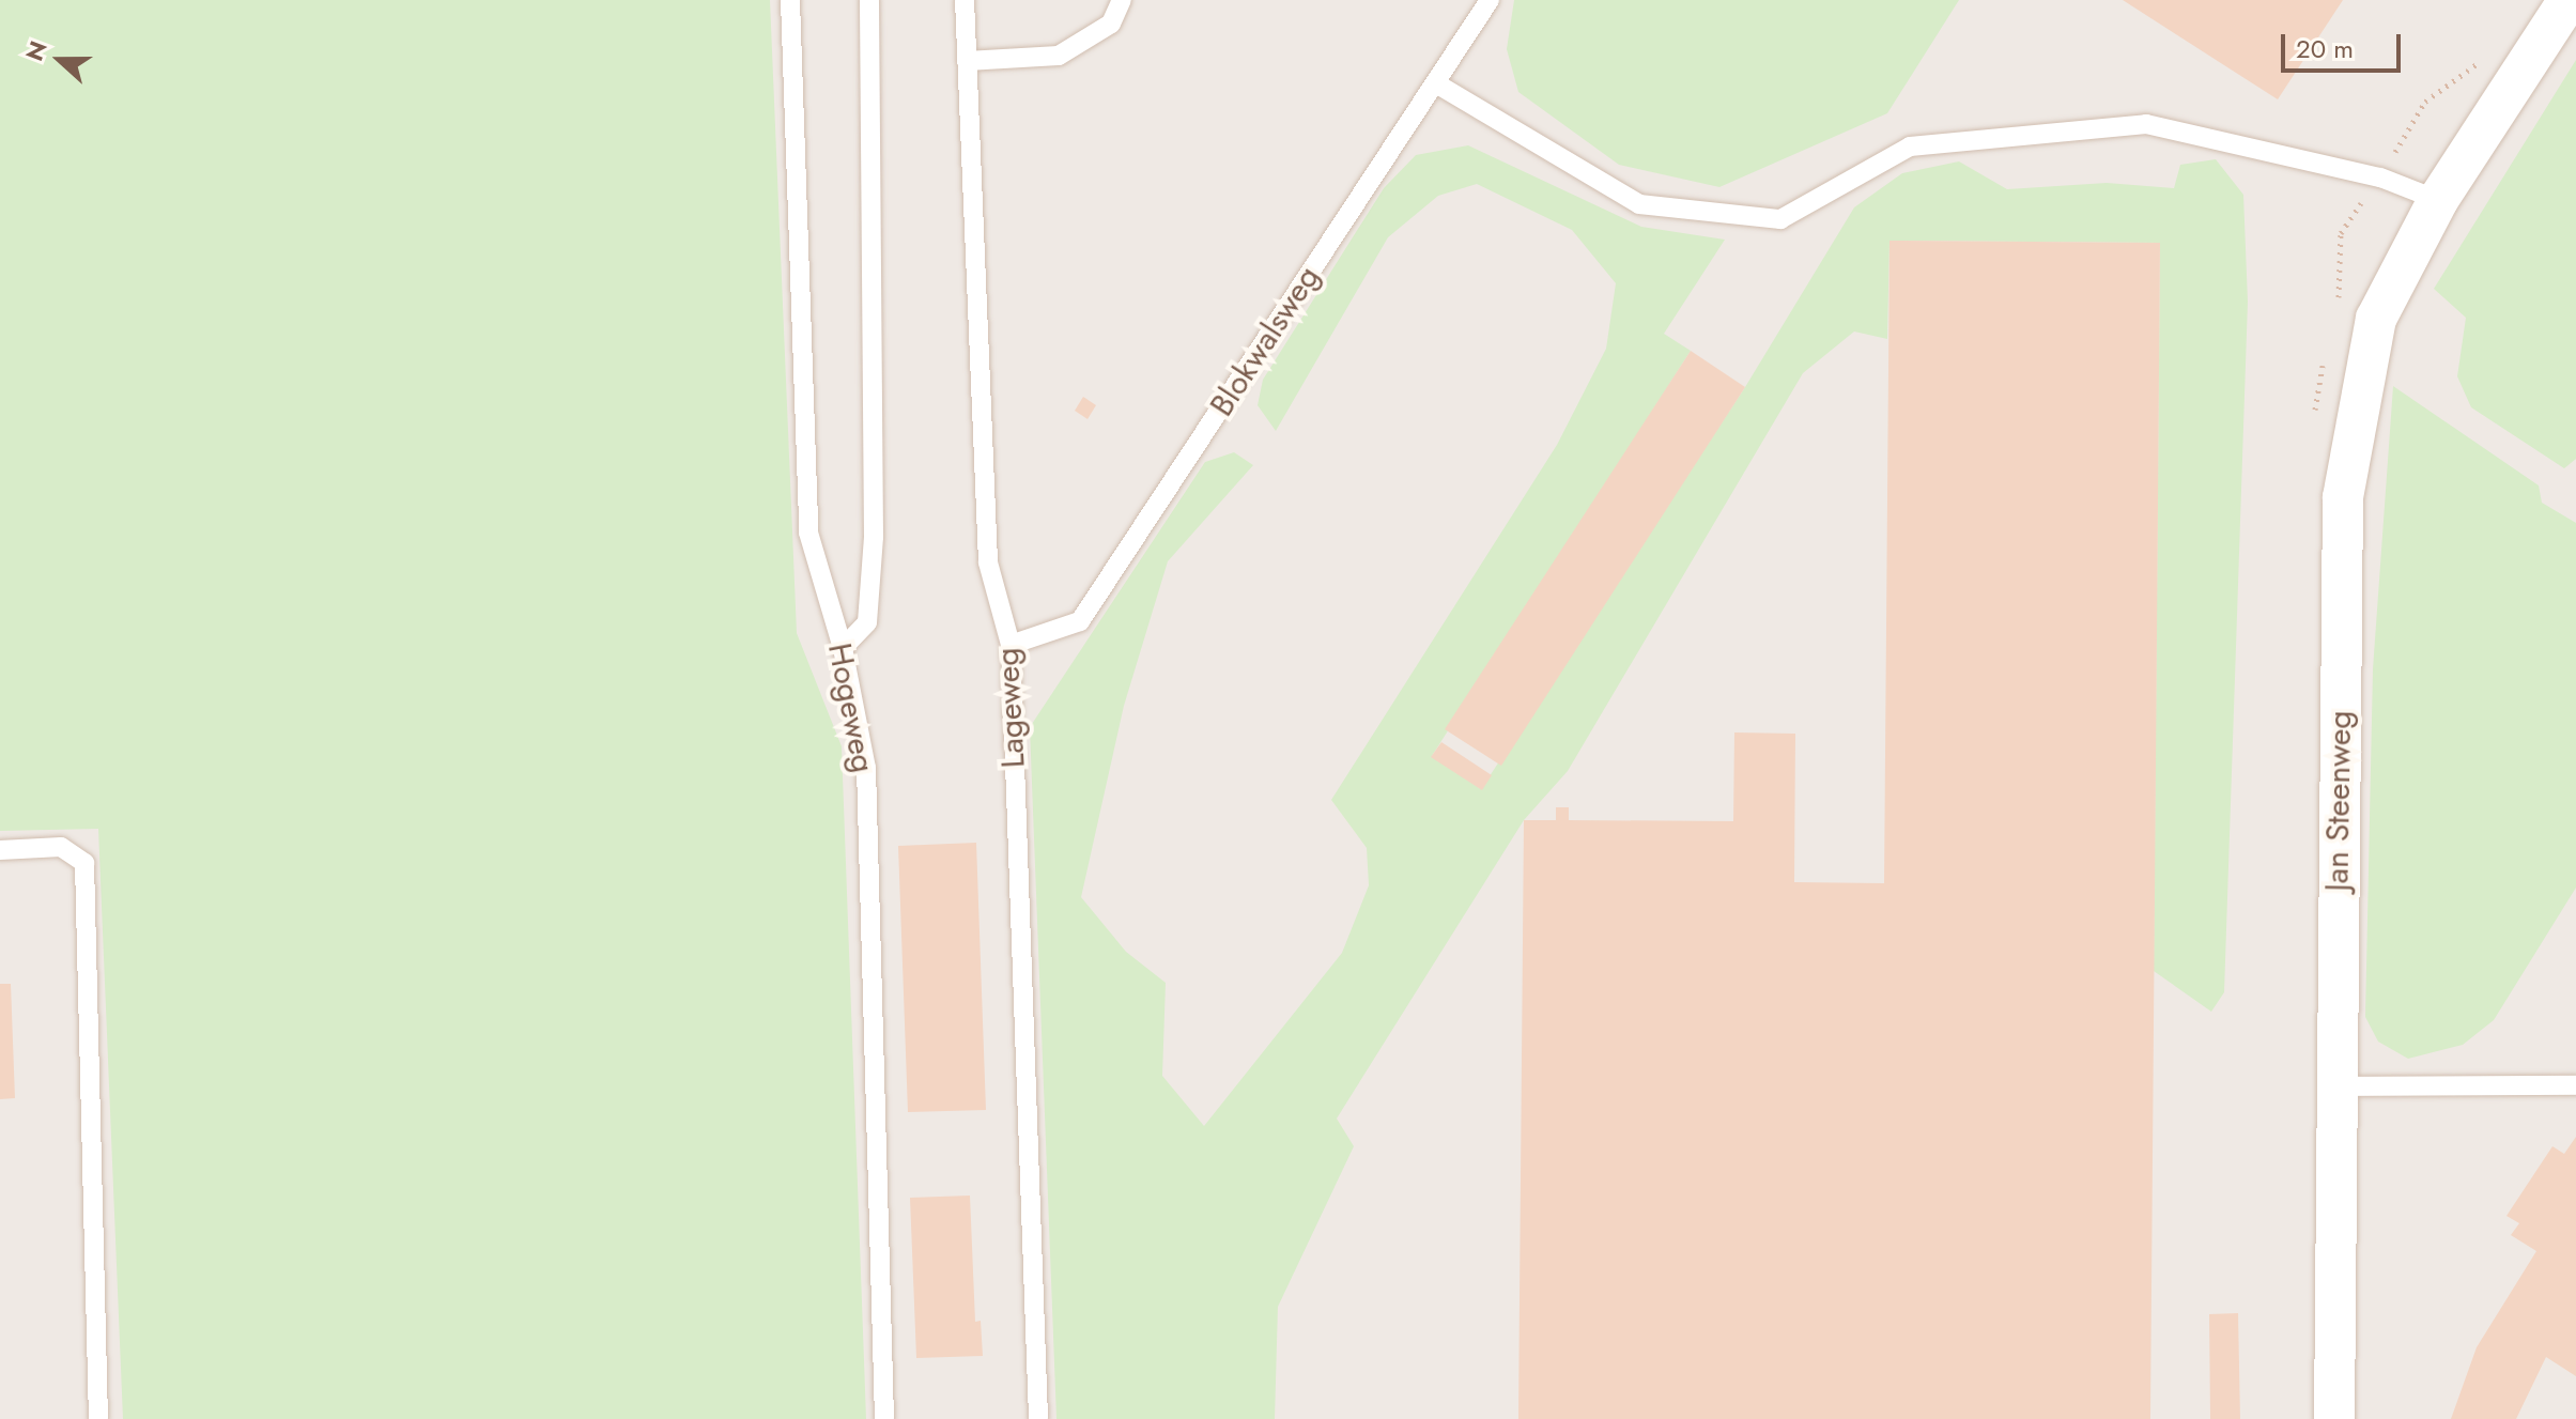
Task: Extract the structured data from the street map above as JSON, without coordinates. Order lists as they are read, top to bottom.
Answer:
{
  "streets": {
    "street": ["Jan Steenweg"],
    "lane": ["Blokwalsweg", "Hogeweg", "Lageweg"]
  },
  "crossings": [
    ["Blokwalsweg", "Lageweg"]
  ],
  "scale_bar": "20 m",
  "north": "left"
}
